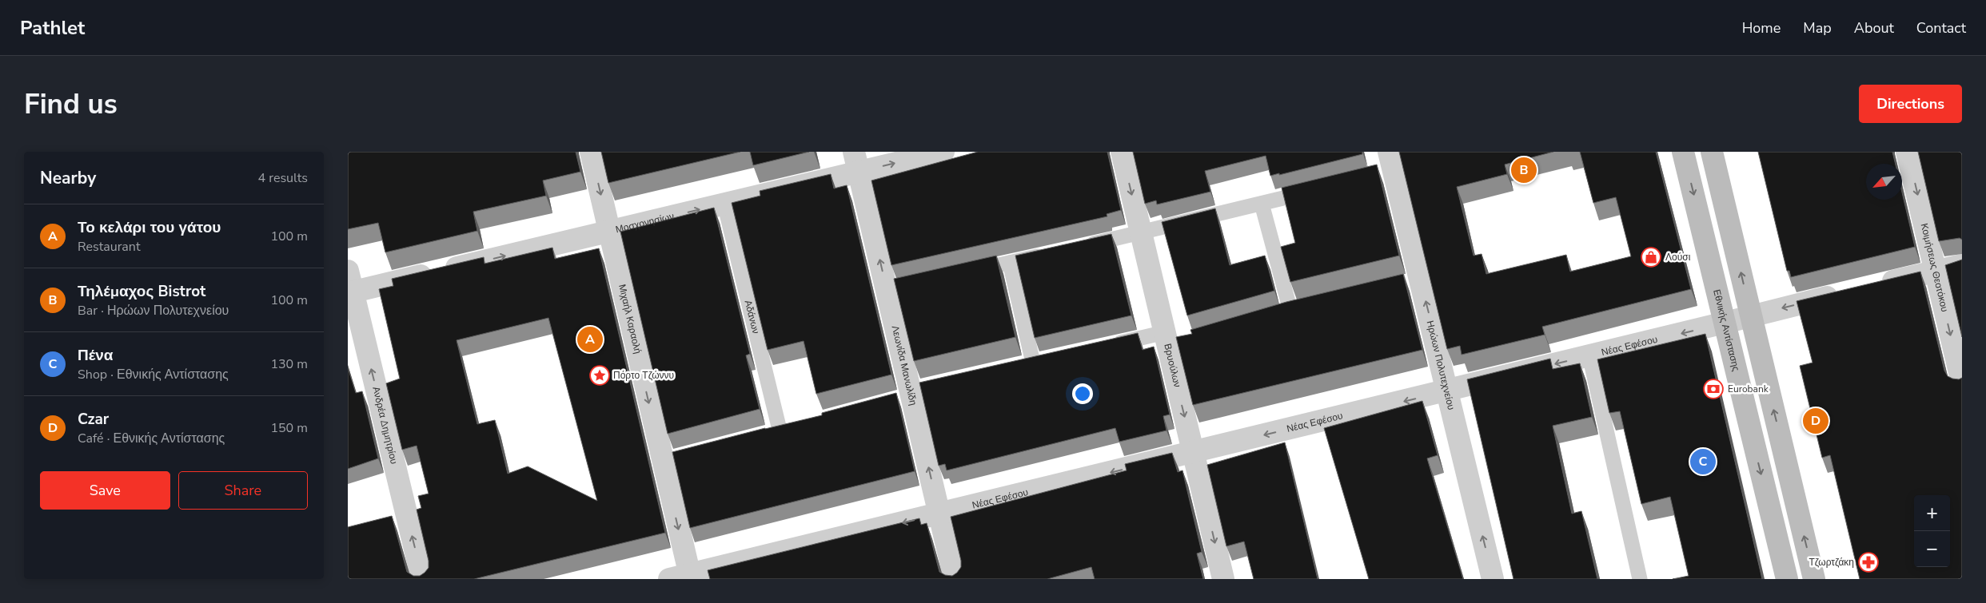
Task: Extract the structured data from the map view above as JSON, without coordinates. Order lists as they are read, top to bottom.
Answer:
{
  "streets": {
    "main road": ["Εθνικής Αντίστασης"],
    "street": [
      "Μοσχονησίων",
      "Κοιμήσεως Θεοτόκου",
      "Μιχαήλ Καραολή",
      "Νέας Εφέσου",
      "Λεωνίδα Μανωλίδη",
      "Ηρώων Πολυτεχνείου",
      "Βρυούλων",
      "Ανδρέα Δημητρίου"
    ],
    "lane": ["Αδάνων"]
  },
  "crossings": [
    ["Μοσχονησίων", "Αδάνων"],
    ["Μοσχονησίων", "Μιχαήλ Καραολή"],
    ["Μοσχονησίων", "Λεωνίδα Μανωλίδη"],
    ["Μοσχονησίων", "Ανδρέα Δημητρίου"],
    ["Μιχαήλ Καραολή", "Νέας Εφέσου"],
    ["Εθνικής Αντίστασης", "Νέας Εφέσου"],
    ["Νέας Εφέσου", "Λεωνίδα Μανωλίδη"],
    ["Νέας Εφέσου", "Ηρώων Πολυτεχνείου"],
    ["Νέας Εφέσου", "Βρυούλων"]
  ],
  "one_way": [
    "Μοσχονησίων",
    "Κοιμήσεως Θεοτόκου",
    "Μιχαήλ Καραολή",
    "Νέας Εφέσου",
    "Λεωνίδα Μανωλίδη",
    "Ηρώων Πολυτεχνείου",
    "Βρυούλων",
    "Ανδρέα Δημητρίου"
  ],
  "places": {
    "shop": ["Λούσι"],
    "place": ["Πόρτο Τζώννυ"],
    "bank": ["Eurobank"],
    "pharmacy": ["Τζωρτζάκη"]
  },
  "north": "bottom left",
  "page": {
    "header": "Pathlet",
    "nav": [
      "Home",
      "Map",
      "About",
      "Contact"
    ],
    "buttons": [
      "Directions",
      ["Save", "Share"]
    ],
    "title": "Find us",
    "heading": ["Nearby", "4 results"],
    "pins": [
      "B",
      "A",
      "D",
      "C"
    ],
    "list": [
      {
        "mark": "A",
        "name": "Το κελάρι του γάτου",
        "note": "Restaurant",
        "value": "100 m"
      },
      {
        "mark": "B",
        "name": "Τηλέμαχος Bistrot",
        "note": "Bar · Ηρώων Πολυτεχνείου",
        "value": "100 m"
      },
      {
        "mark": "C",
        "name": "Πένα",
        "note": "Shop · Εθνικής Αντίστασης",
        "value": "130 m"
      },
      {
        "mark": "D",
        "name": "Czar",
        "note": "Café · Εθνικής Αντίστασης",
        "value": "150 m"
      }
    ],
    "map_buttons": ["+", "−"]
  }
}
